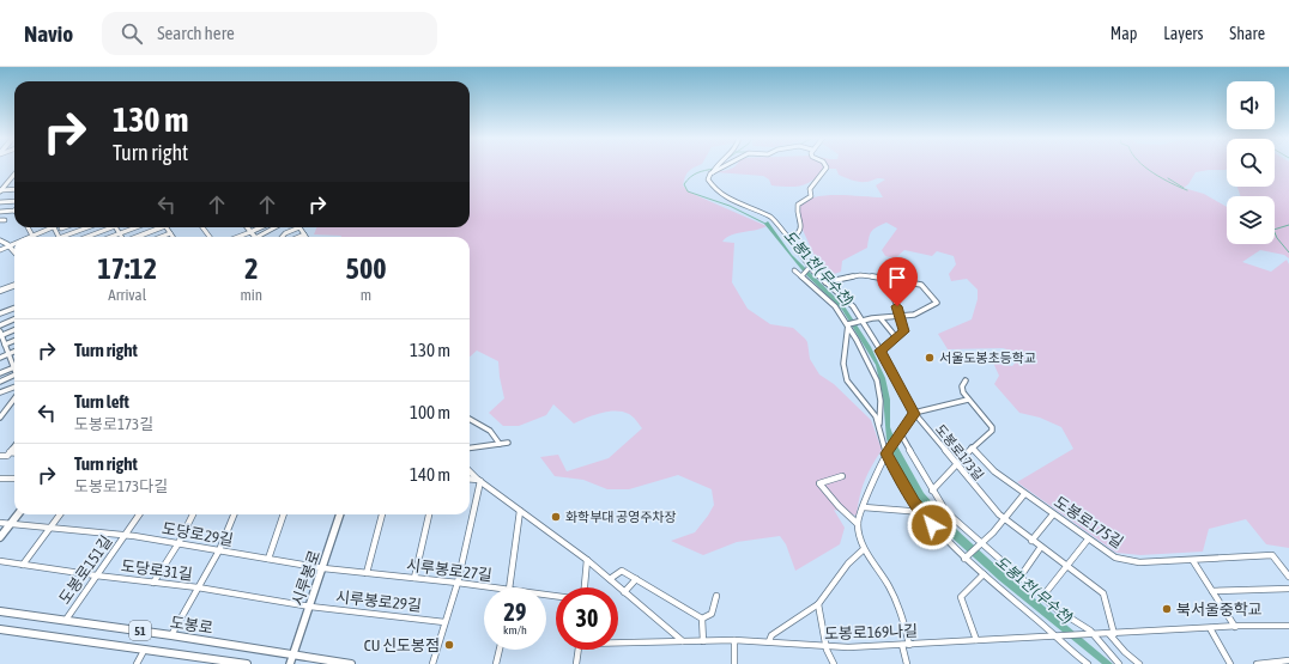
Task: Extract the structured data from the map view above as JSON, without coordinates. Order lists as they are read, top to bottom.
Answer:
{
  "streets": {
    "main road": ["도봉로", "51"],
    "street": [
      "도봉로173길",
      "도봉로175길",
      "도당로29길",
      "도봉로151길",
      "도당로31길",
      "시루봉로27길",
      "시루봉로",
      "시루봉로29길",
      "도봉로169나길"
    ]
  },
  "crossings": [
    ["도봉로173길", "도봉로169나길"],
    ["도당로29길", "도봉로151길"],
    ["도당로29길", "시루봉로27길"],
    ["도당로29길", "시루봉로"],
    ["도봉로151길", "도당로31길"],
    ["도봉로151길", "도봉로"],
    ["도당로31길", "시루봉로"],
    ["도당로31길", "시루봉로29길"],
    ["시루봉로27길", "시루봉로"],
    ["시루봉로", "시루봉로29길"],
    ["시루봉로", "도봉로"]
  ],
  "water": ["도봉1천 (무수천)"],
  "places": [
    "서울도봉초등학교",
    "화학부대 공영주차장",
    "북서울중학교",
    "CU 신도봉점"
  ],
  "page": {
    "header": "Navio",
    "search": "Search here",
    "nav": ["Map", "Layers", "Share"],
    "turn": ["130 m", "Turn right"],
    "eta": [
      "17:12",
      "Arrival",
      "2",
      "min",
      "500",
      "m"
    ],
    "list": [
      {
        "name": "Turn right",
        "value": "130 m"
      },
      {
        "name": "Turn left",
        "note": "도봉로173길",
        "value": "100 m"
      },
      {
        "name": "Turn right",
        "note": "도봉로173다길",
        "value": "140 m"
      }
    ],
    "speed": "29 km/h",
    "limit": "30"
  }
}
